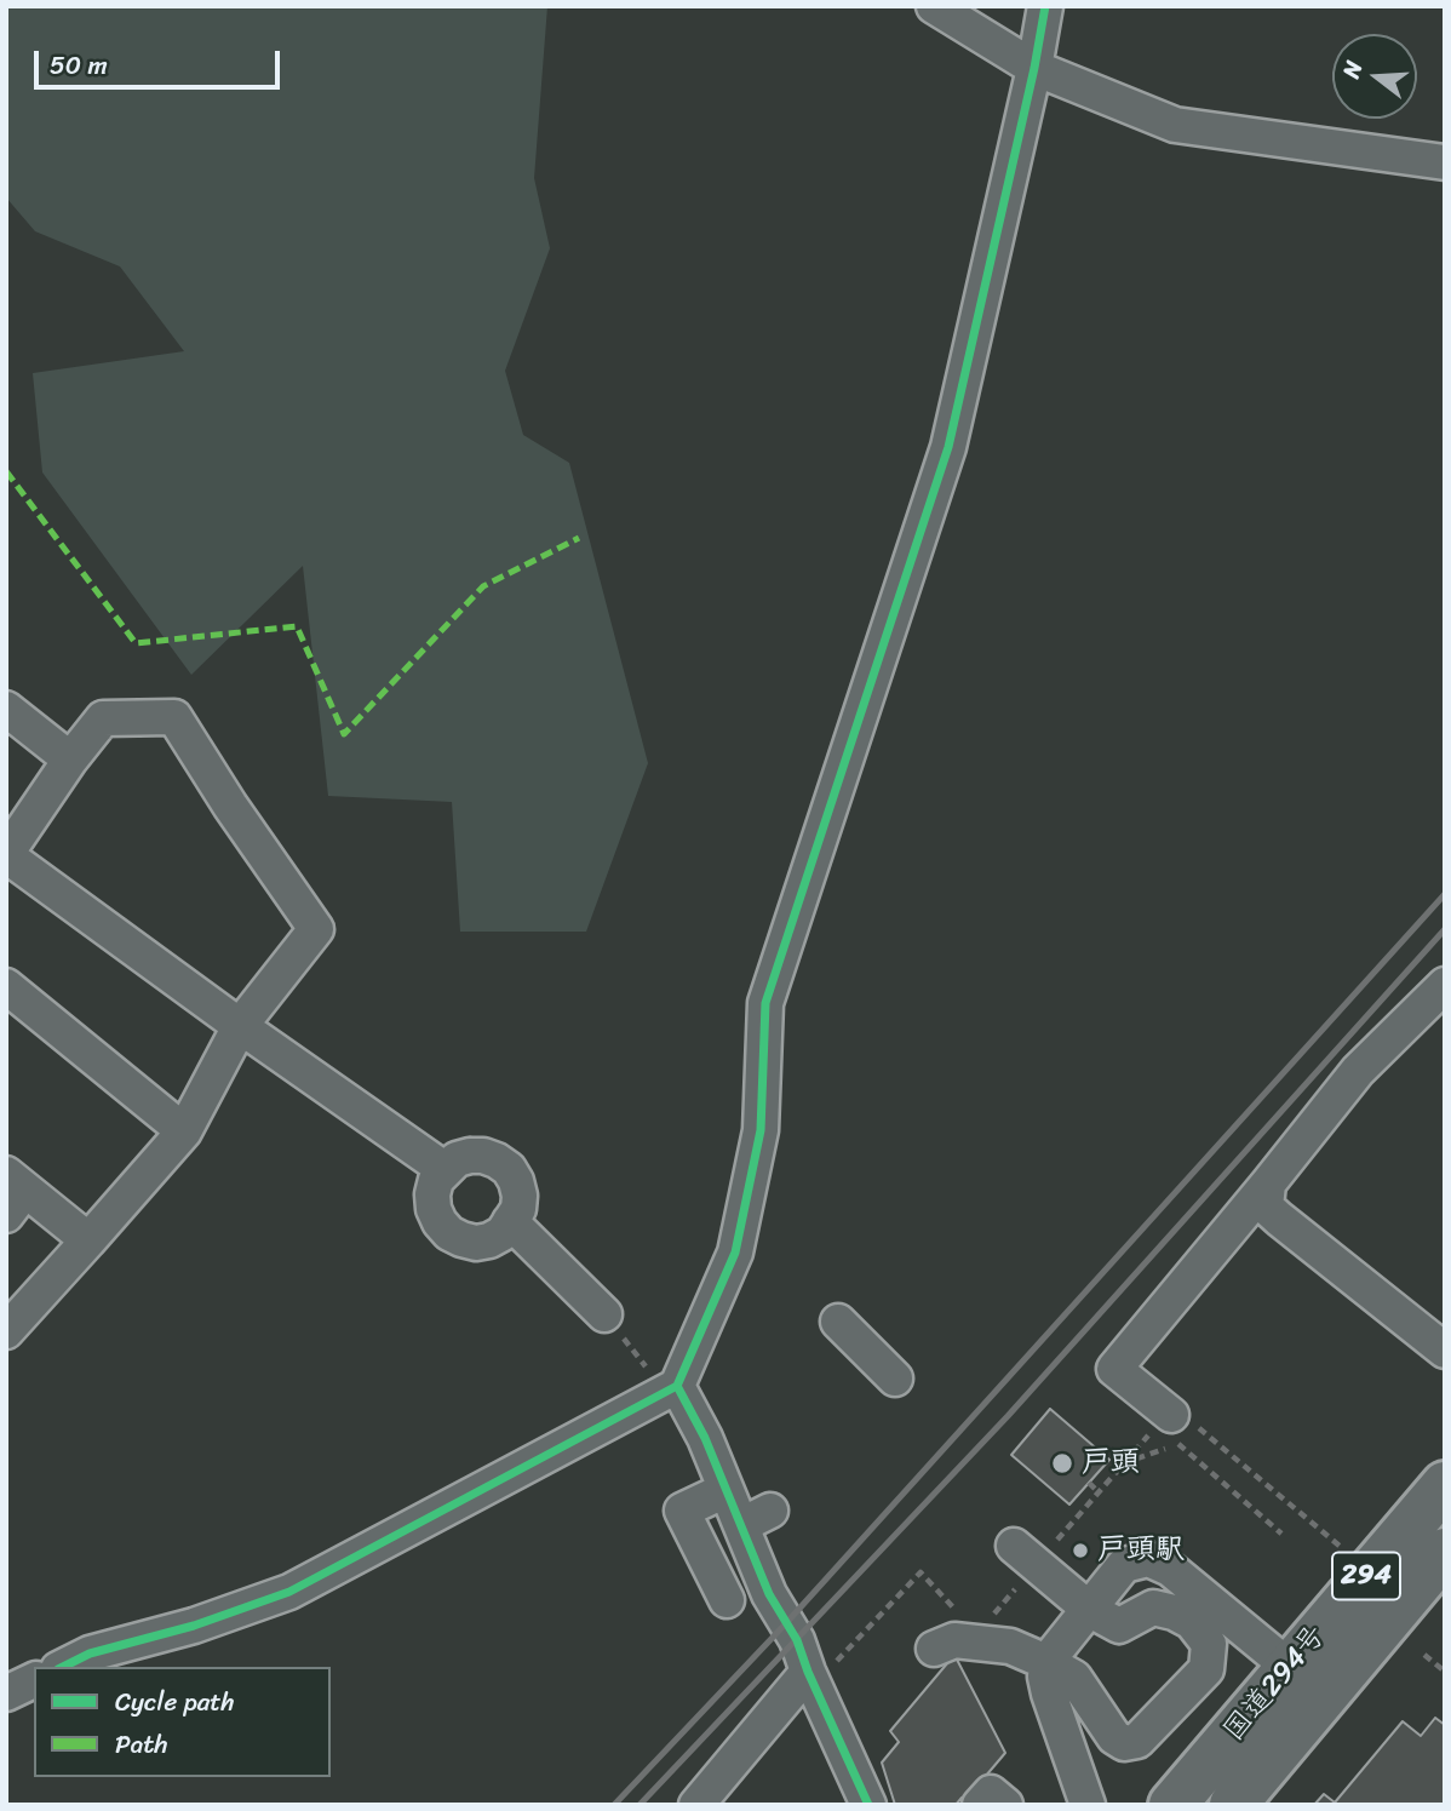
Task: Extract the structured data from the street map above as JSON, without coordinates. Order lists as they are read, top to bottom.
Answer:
{
  "streets": {
    "highway": ["294", "国道294号"]
  },
  "places": ["戸頭", "戸頭駅"],
  "legend": ["Cycle path", "Path"],
  "scale_bar": "50 m",
  "north": "left"
}
